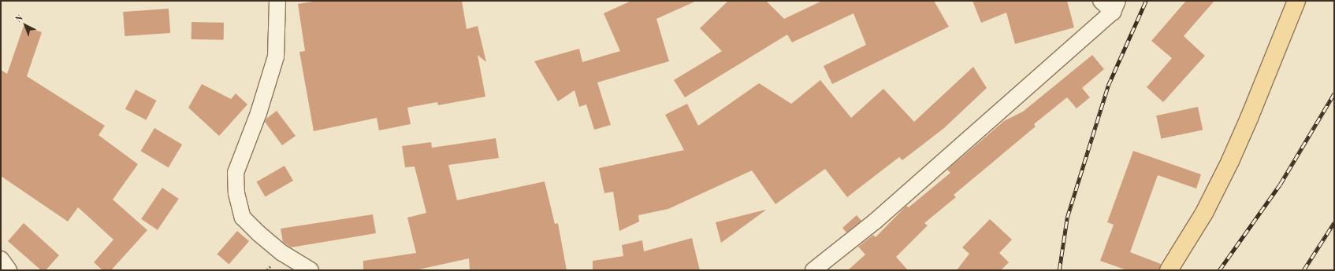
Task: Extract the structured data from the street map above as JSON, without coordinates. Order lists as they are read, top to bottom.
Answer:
{
  "north": "top left"
}
